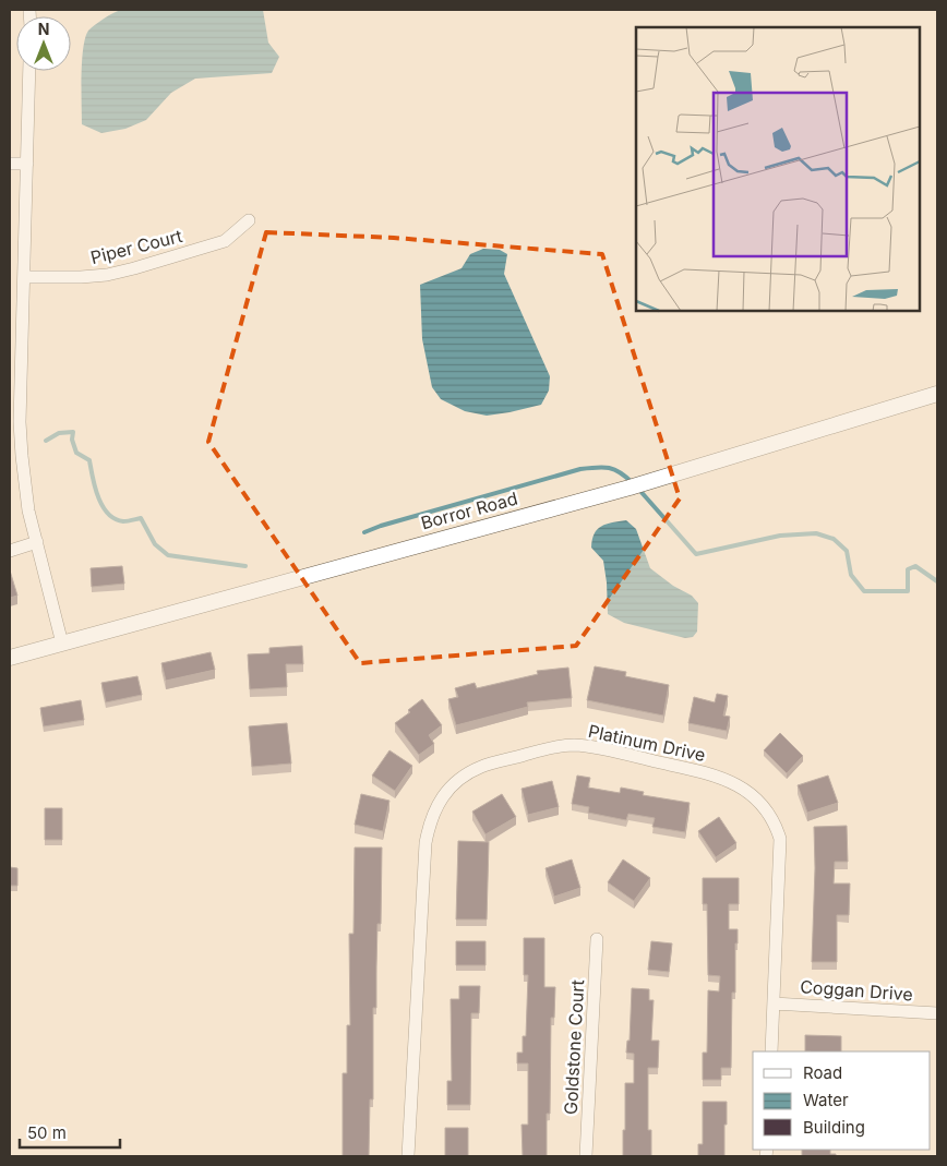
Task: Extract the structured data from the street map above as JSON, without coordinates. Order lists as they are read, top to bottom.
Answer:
{
  "streets": {
    "street": [
      "Piper Court",
      "Borror Road",
      "Platinum Drive",
      "Coggan Drive",
      "Goldstone Court"
    ]
  },
  "crossings": [
    ["Platinum Drive", "Coggan Drive"]
  ],
  "legend": ["Road", "Water", "Building"],
  "scale_bar": "50 m",
  "north": "top"
}
